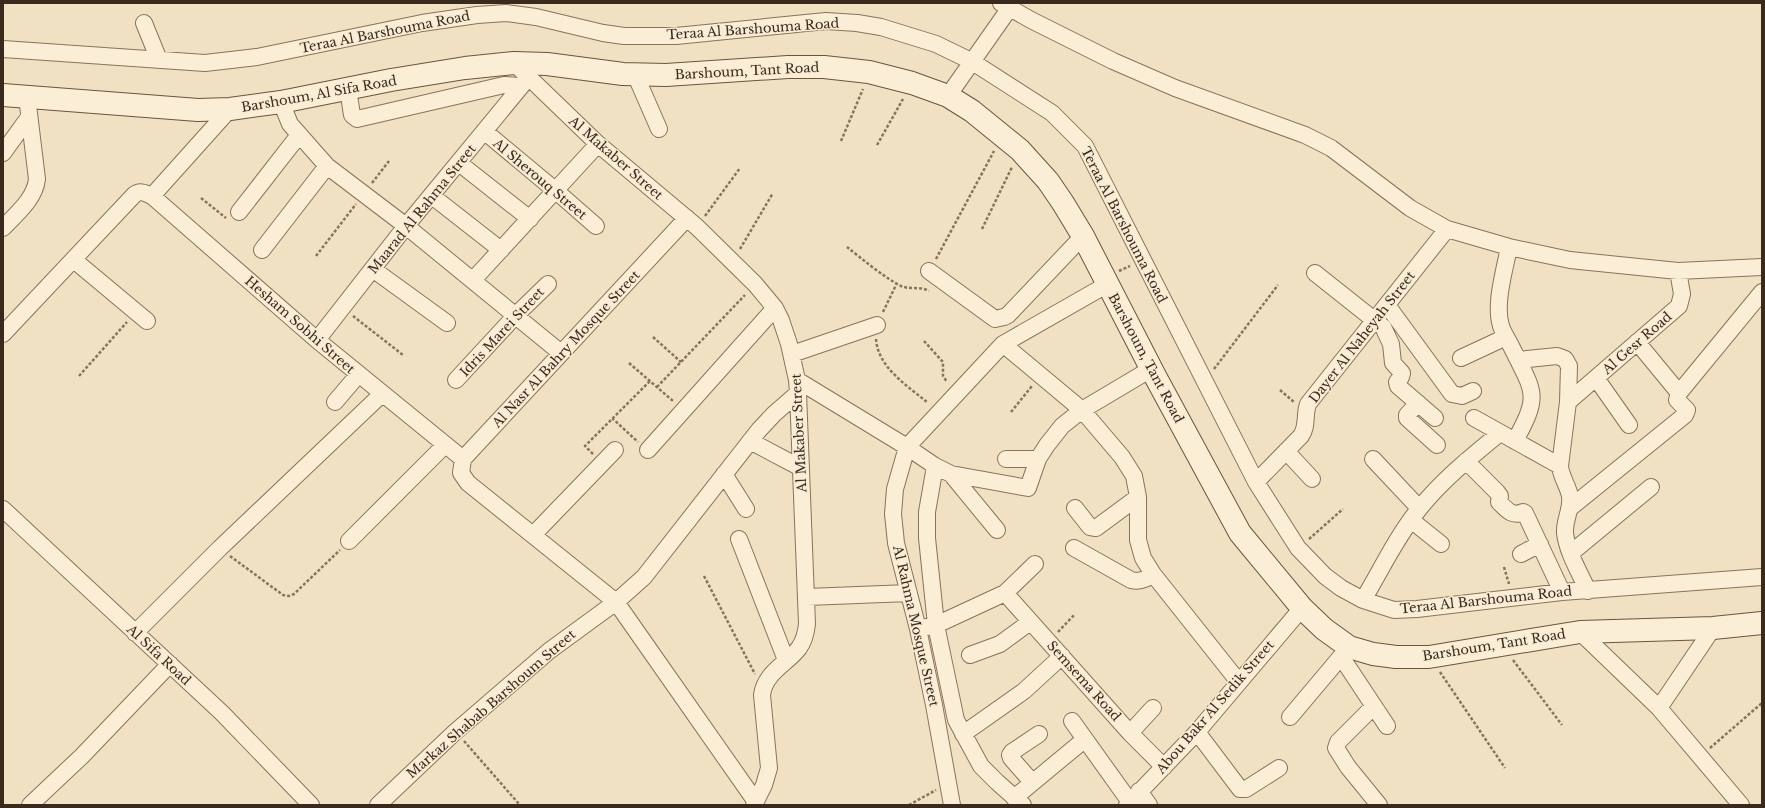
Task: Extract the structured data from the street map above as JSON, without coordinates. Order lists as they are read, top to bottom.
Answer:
{
  "streets": {
    "main road": ["Barshoum, Tant Road", "Barshoum, Al Sifa Road"],
    "street": [
      "Teraa Al Barshouma Road",
      "Al Makaber Street",
      "Al Sherouq Street",
      "Maarad Al Rahma Street",
      "Hesham Sobhi Street",
      "Idris Marei Street",
      "Dayer Al Naheyah Street",
      "Al Gesr Road",
      "Al Nasr Al Bahry Mosque Street",
      "Al Rahma Mosque Street",
      "Al Sifa Road",
      "Semsema Road",
      "Markaz Shabab Barshoum Street",
      "Abou Bakr Al Sedik Street"
    ]
  },
  "crossings": [
    ["Teraa Al Barshouma Road", "Dayer Al Naheyah Street"],
    ["Barshoum, Tant Road", "Barshoum, Al Sifa Road"],
    ["Barshoum, Tant Road", "Al Makaber Street"],
    ["Barshoum, Tant Road", "Maarad Al Rahma Street"],
    ["Barshoum, Tant Road", "Abou Bakr Al Sedik Street"],
    ["Barshoum, Al Sifa Road", "Al Makaber Street"],
    ["Barshoum, Al Sifa Road", "Maarad Al Rahma Street"],
    ["Al Makaber Street", "Maarad Al Rahma Street"],
    ["Al Makaber Street", "Al Nasr Al Bahry Mosque Street"],
    ["Al Makaber Street", "Markaz Shabab Barshoum Street"],
    ["Al Sherouq Street", "Maarad Al Rahma Street"],
    ["Maarad Al Rahma Street", "Hesham Sobhi Street"],
    ["Hesham Sobhi Street", "Al Nasr Al Bahry Mosque Street"],
    ["Semsema Road", "Abou Bakr Al Sedik Street"]
  ]
}
